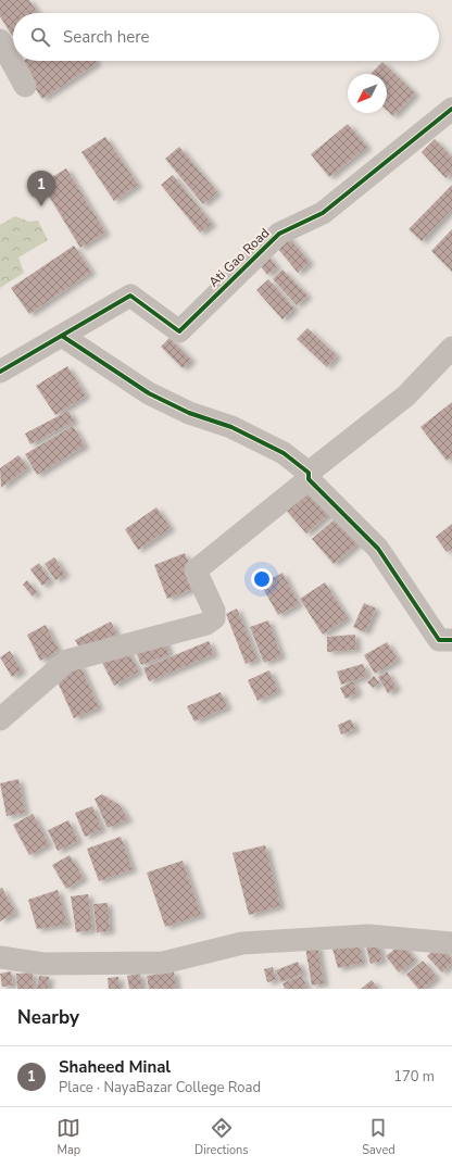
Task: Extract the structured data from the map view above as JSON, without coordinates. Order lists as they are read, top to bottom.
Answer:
{
  "streets": {
    "street": ["Ati Gao Road"]
  },
  "north": "bottom left",
  "page": {
    "search": "Search here",
    "pins": "1",
    "heading": "Nearby",
    "list": [
      {
        "mark": "1",
        "name": "Shaheed Minal",
        "note": "Place · NayaBazar College Road",
        "value": "170 m"
      }
    ],
    "nav": ["Map", "Directions", "Saved"]
  }
}
